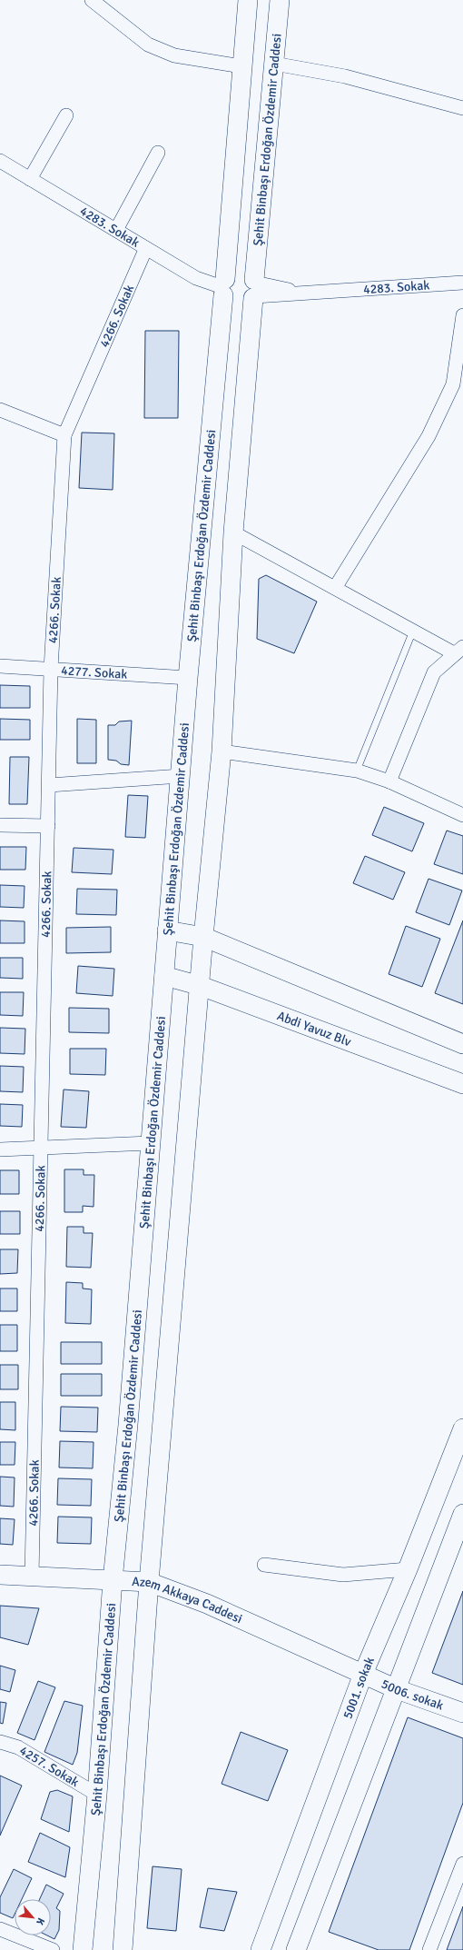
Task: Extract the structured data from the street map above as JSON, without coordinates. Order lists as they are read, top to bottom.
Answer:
{
  "streets": {
    "main road": [
      "Şehit Binbaşı Erdoğan Özdemir Caddesi",
      "Abdi Yavuz Blv",
      "Azem Akkaya Caddesi",
      "5001. sokak",
      "5006. sokak"
    ],
    "street": [
      "4283. Sokak",
      "4266. Sokak",
      "4277. Sokak",
      "4257. Sokak"
    ]
  },
  "crossings": [
    ["Şehit Binbaşı Erdoğan Özdemir Caddesi", "4283. Sokak"],
    ["Şehit Binbaşı Erdoğan Özdemir Caddesi", "4277. Sokak"],
    ["Şehit Binbaşı Erdoğan Özdemir Caddesi", "Abdi Yavuz Blv"],
    ["Şehit Binbaşı Erdoğan Özdemir Caddesi", "Azem Akkaya Caddesi"],
    ["Şehit Binbaşı Erdoğan Özdemir Caddesi", "4257. Sokak"],
    ["4283. Sokak", "4266. Sokak"],
    ["4266. Sokak", "4277. Sokak"],
    ["4266. Sokak", "Azem Akkaya Caddesi"],
    ["Azem Akkaya Caddesi", "5001. sokak"],
    ["Azem Akkaya Caddesi", "5006. sokak"],
    ["5001. sokak", "5006. sokak"]
  ],
  "north": "bottom right"
}
